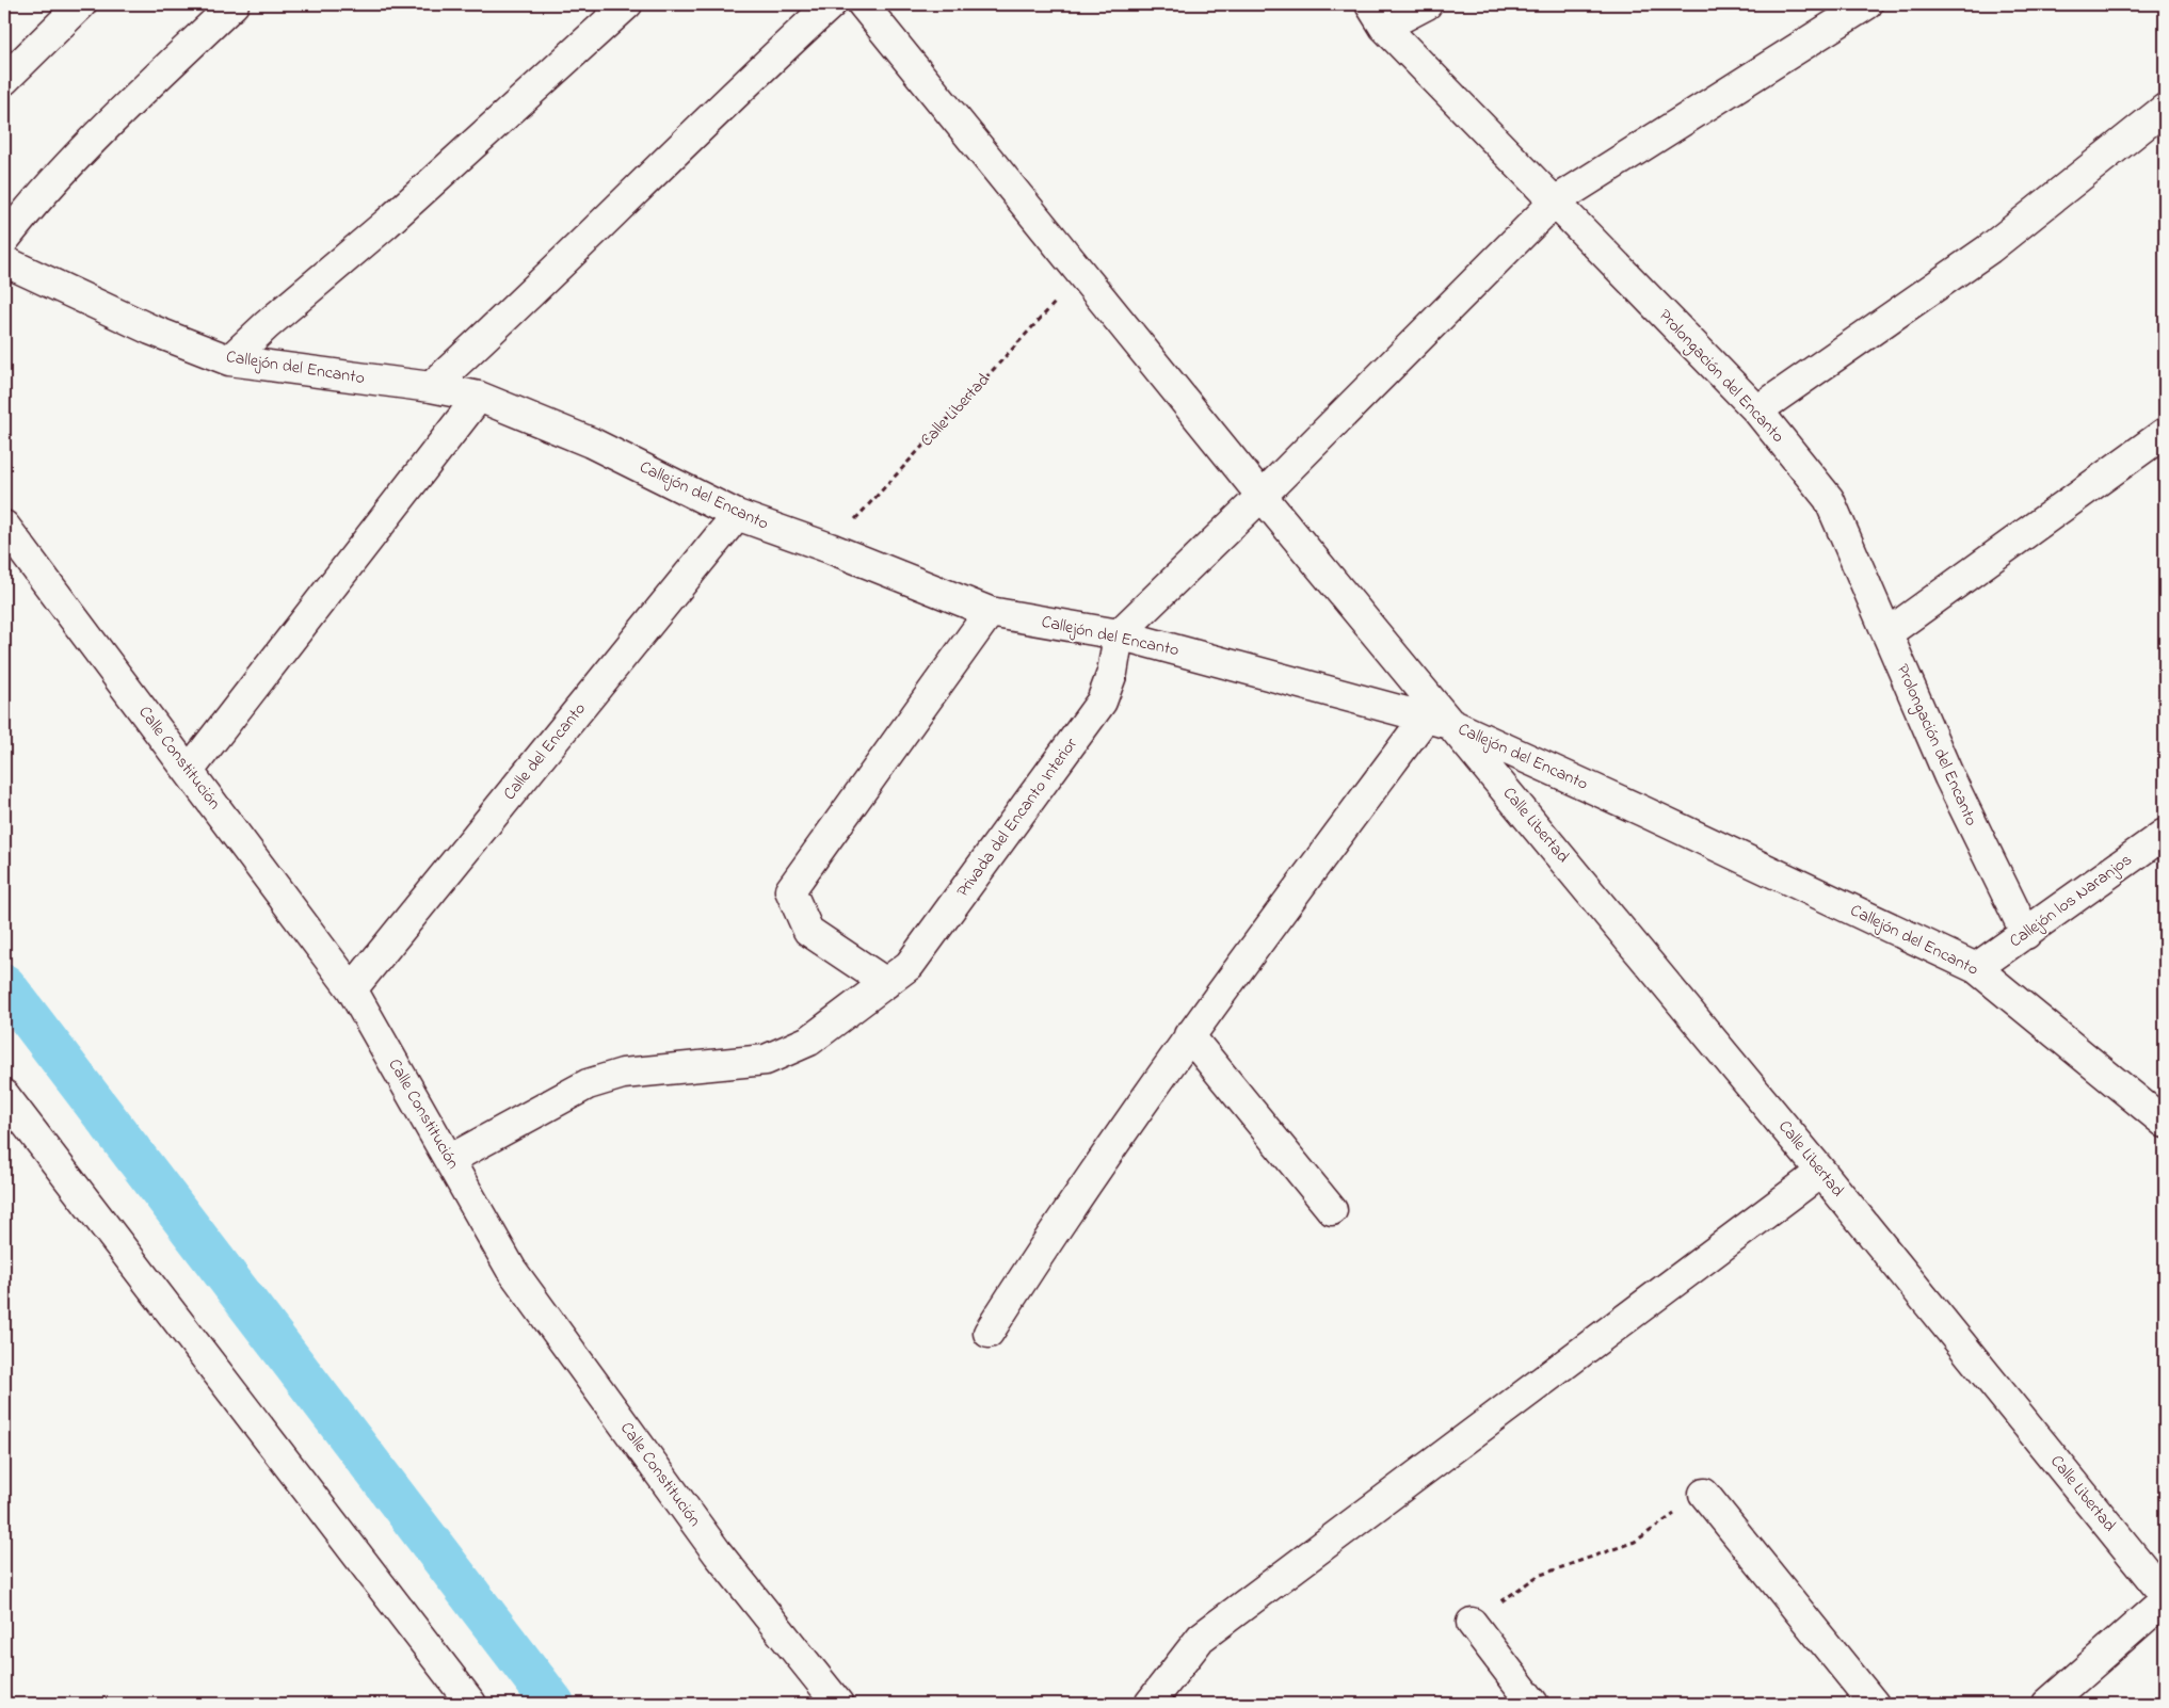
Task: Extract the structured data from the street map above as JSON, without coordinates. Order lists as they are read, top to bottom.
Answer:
{
  "streets": {
    "street": [
      "Callejón del Encanto",
      "Prolongación del Encanto",
      "Calle Libertad",
      "Calle del Encanto",
      "Calle Constitución",
      "Privada del Encanto Interior",
      "Callejón los Naranjos"
    ]
  },
  "crossings": [
    ["Callejón del Encanto", "Calle Libertad"],
    ["Callejón del Encanto", "Calle del Encanto"],
    ["Callejón del Encanto", "Privada del Encanto Interior"],
    ["Callejón del Encanto", "Callejón los Naranjos"],
    ["Prolongación del Encanto", "Callejón los Naranjos"],
    ["Calle del Encanto", "Calle Constitución"],
    ["Calle Constitución", "Privada del Encanto Interior"]
  ]
}
